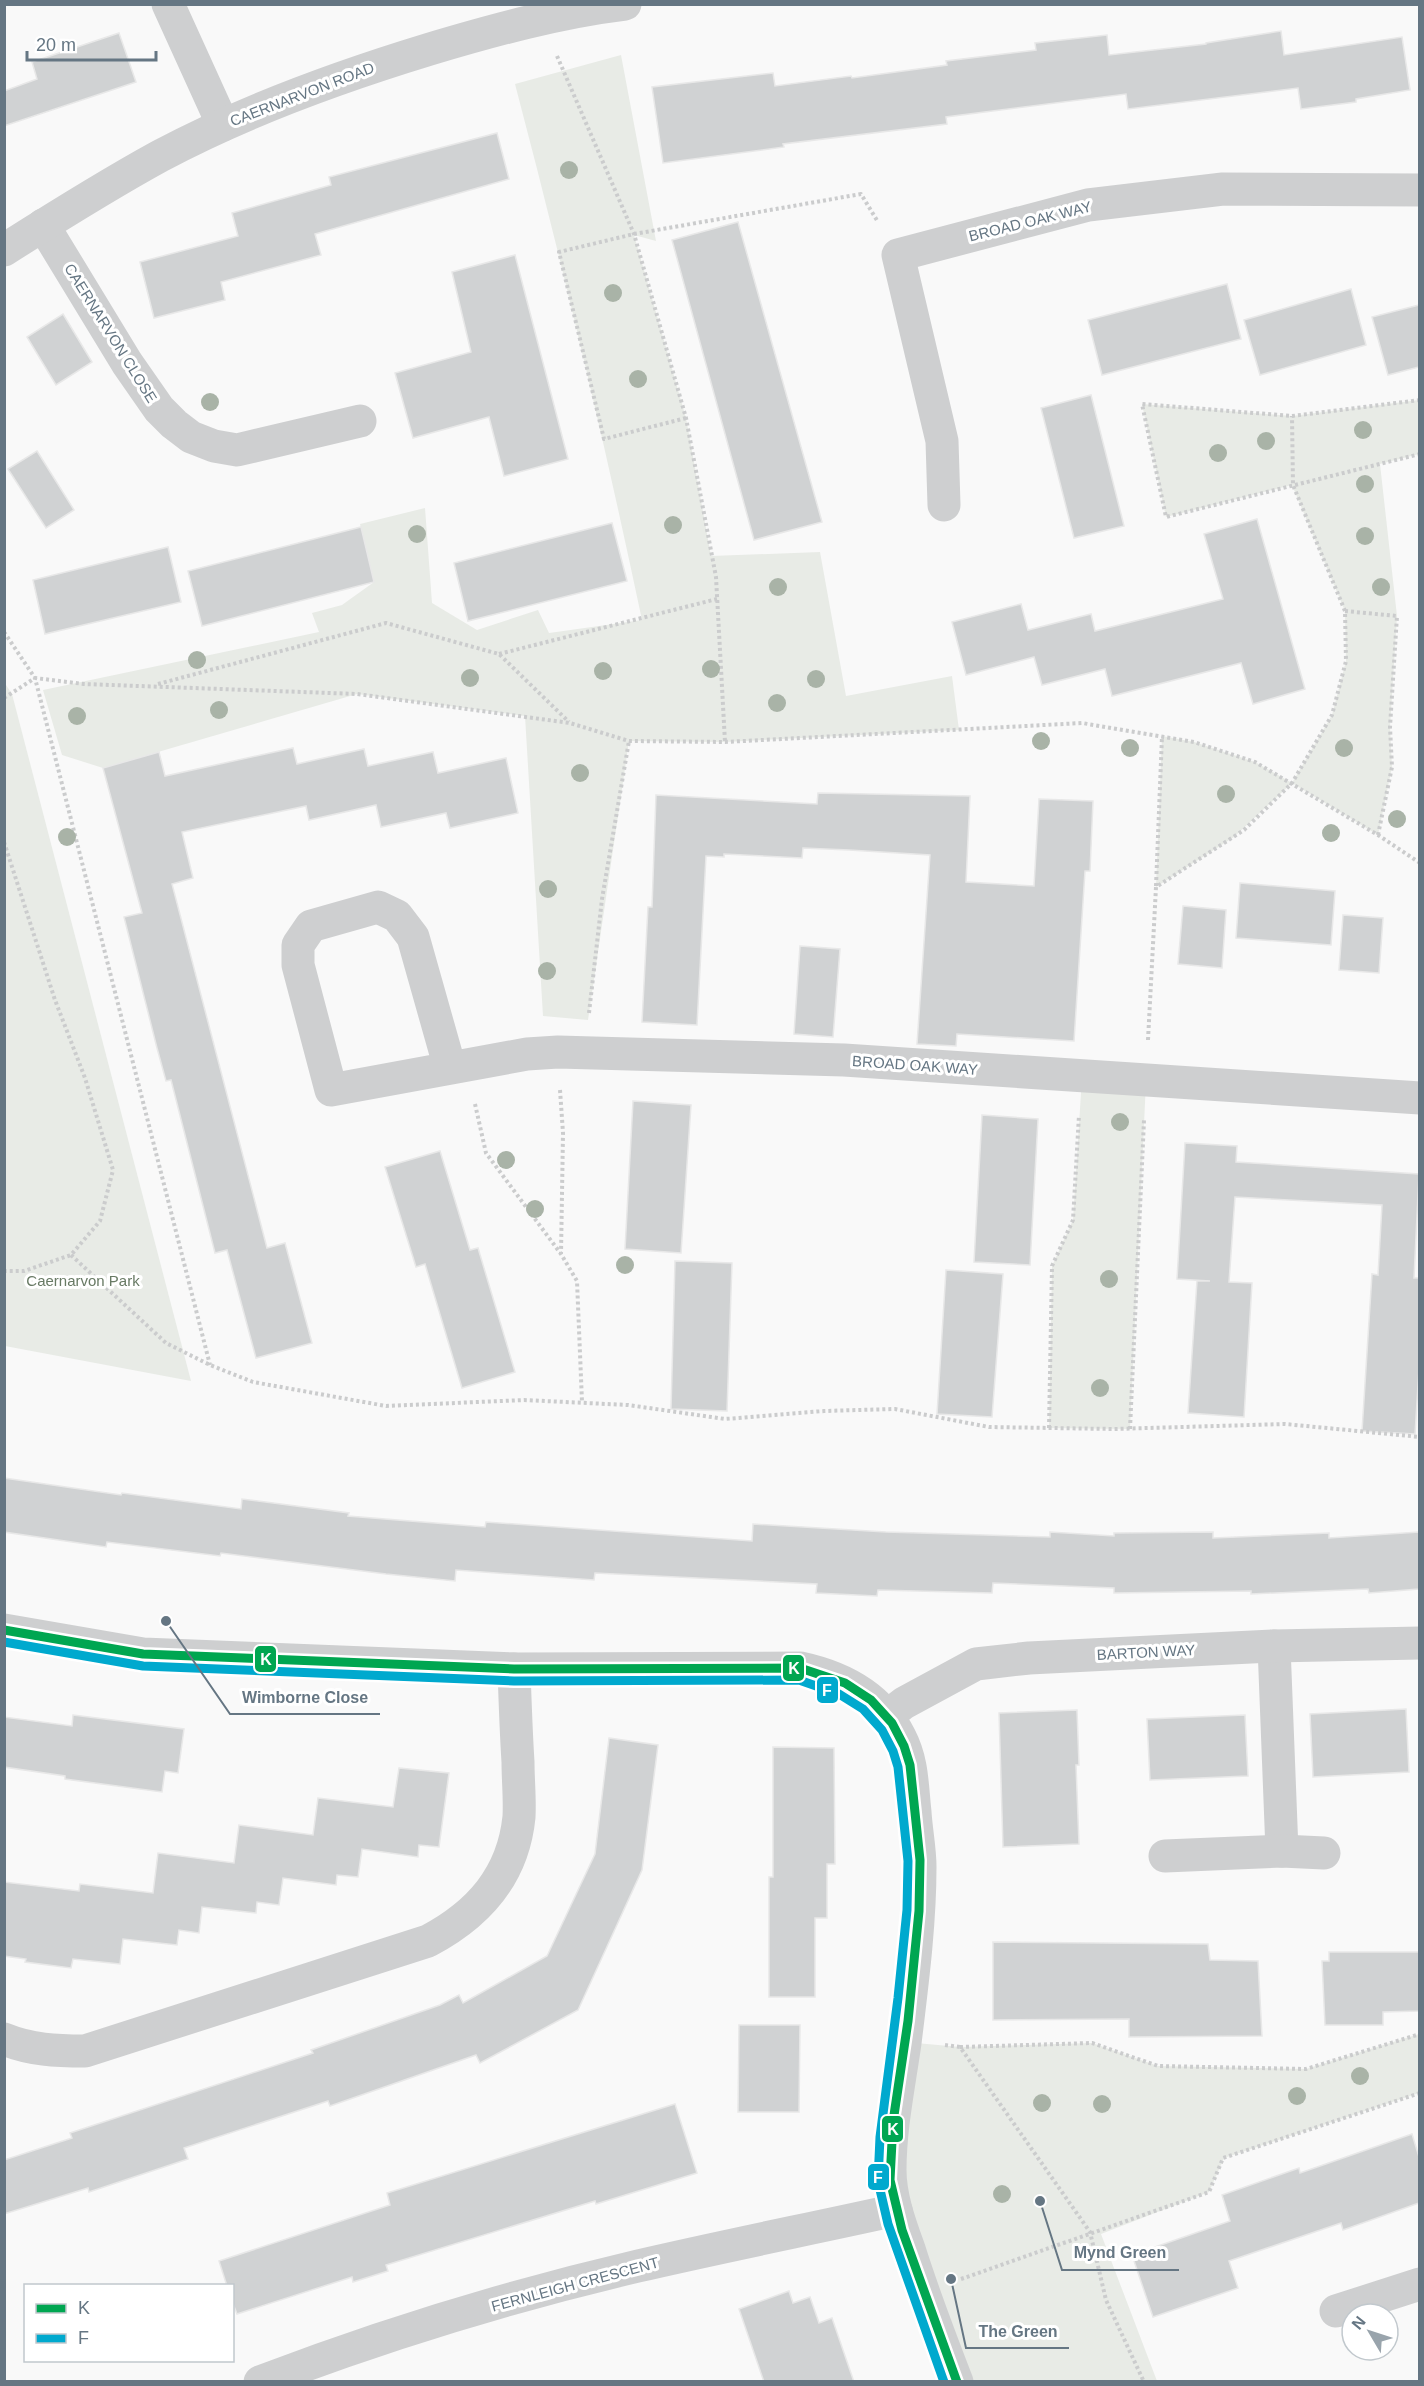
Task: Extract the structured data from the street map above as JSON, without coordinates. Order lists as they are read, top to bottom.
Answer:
{
  "streets": {
    "street": [
      "CAERNARVON ROAD",
      "BROAD OAK WAY",
      "CAERNARVON CLOSE",
      "BARTON WAY",
      "FERNLEIGH CRESCENT"
    ]
  },
  "crossings": [
    ["CAERNARVON ROAD", "CAERNARVON CLOSE"]
  ],
  "parks": ["Caernarvon Park"],
  "places": ["Wimborne Close", "Mynd Green", "The Green"],
  "lines": ["transit line K", "transit line F"],
  "legend": ["K", "F"],
  "scale_bar": "20 m",
  "north": "top left"
}
